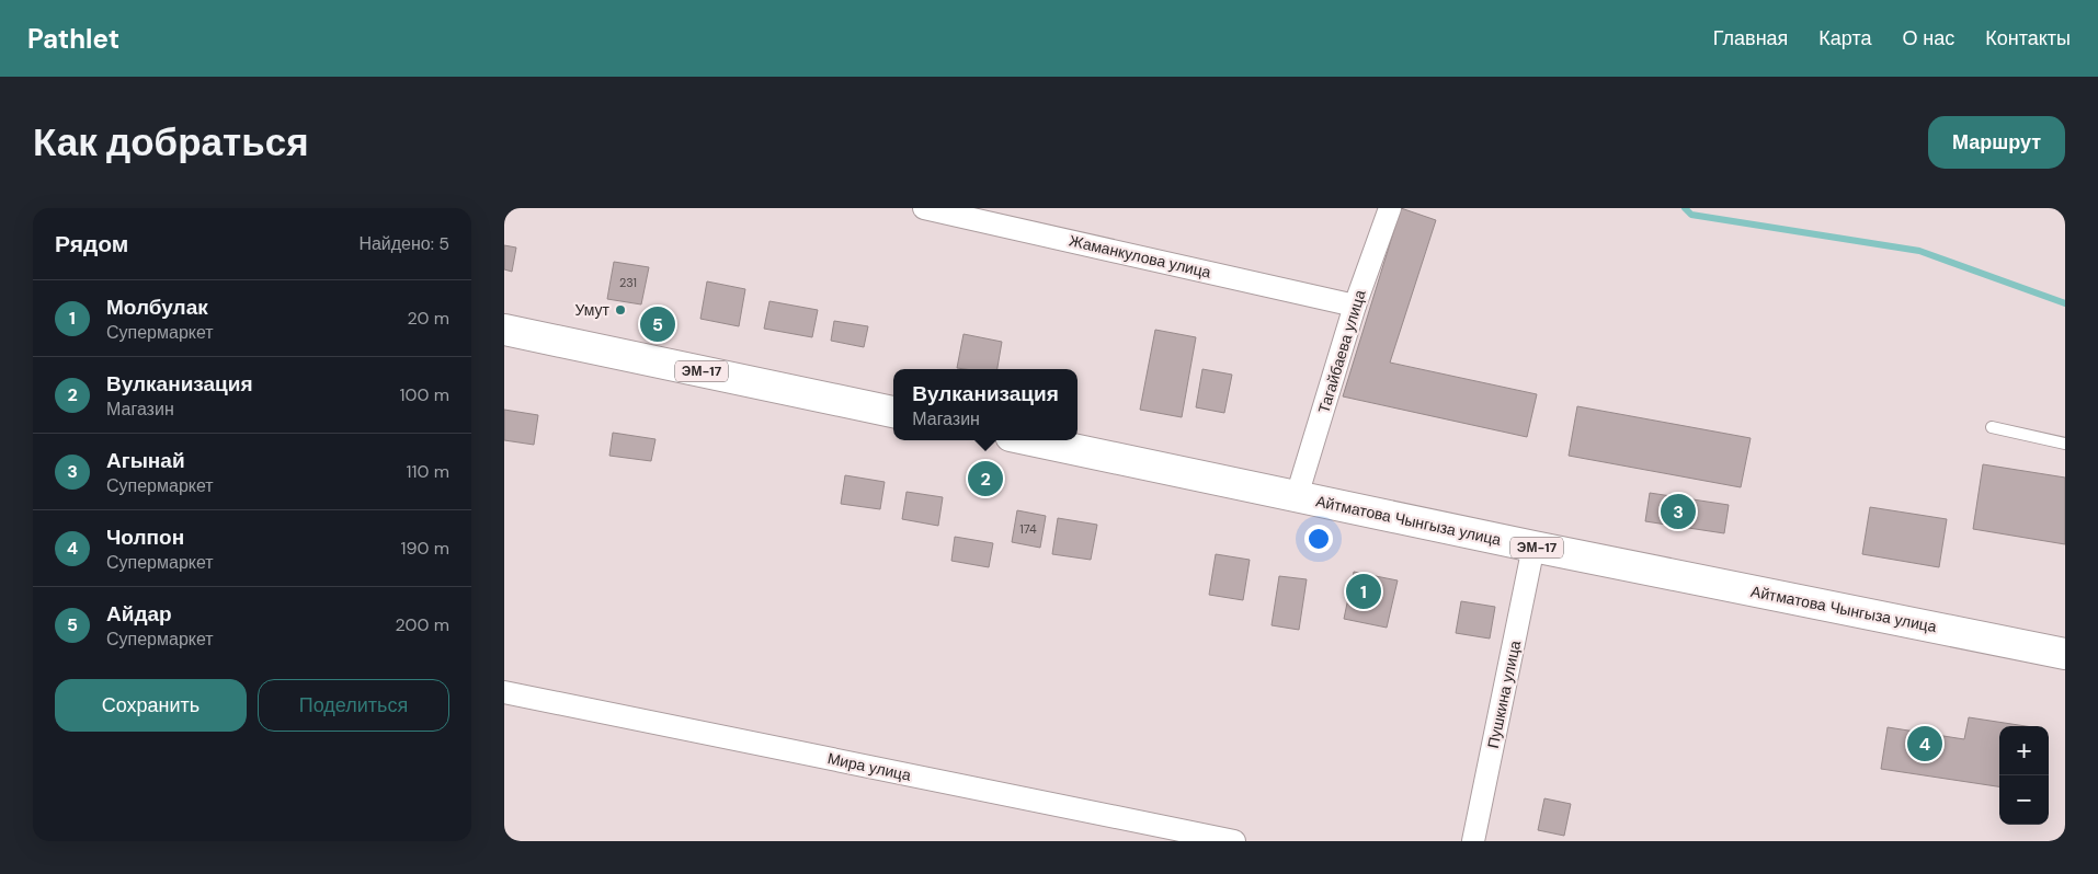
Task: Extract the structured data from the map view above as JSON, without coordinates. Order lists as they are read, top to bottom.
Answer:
{
  "streets": {
    "highway": ["ЭМ-17", "Айтматова Чынгыза улица"],
    "street": [
      "Жаманкулова улица",
      "Тагайбаева улица",
      "Пушкина улица",
      "Мира улица"
    ]
  },
  "crossings": [
    ["Жаманкулова улица", "Тагайбаева улица"],
    ["Тагайбаева улица", "Айтматова Чынгыза улица"],
    ["Айтматова Чынгыза улица", "Пушкина улица"]
  ],
  "places": ["Умут"],
  "house_numbers": ["231", "174"],
  "page": {
    "header": "Pathlet",
    "nav": [
      "Главная",
      "Карта",
      "О нас",
      "Контакты"
    ],
    "buttons": [
      "Маршрут",
      ["Сохранить", "Поделиться"]
    ],
    "title": "Как добраться",
    "heading": ["Рядом", "Найдено: 5"],
    "list": [
      {
        "mark": "1",
        "name": "Молбулак",
        "note": "Супермаркет",
        "value": "20 m"
      },
      {
        "mark": "2",
        "name": "Вулканизация",
        "note": "Магазин",
        "value": "100 m"
      },
      {
        "mark": "3",
        "name": "Агынай",
        "note": "Супермаркет",
        "value": "110 m"
      },
      {
        "mark": "4",
        "name": "Чолпон",
        "note": "Супермаркет",
        "value": "190 m"
      },
      {
        "mark": "5",
        "name": "Айдар",
        "note": "Супермаркет",
        "value": "200 m"
      }
    ],
    "pins": [
      "5",
      "2",
      "3",
      "1",
      "4"
    ],
    "popup": ["Вулканизация", "Магазин"],
    "map_buttons": ["+", "−"]
  }
}
